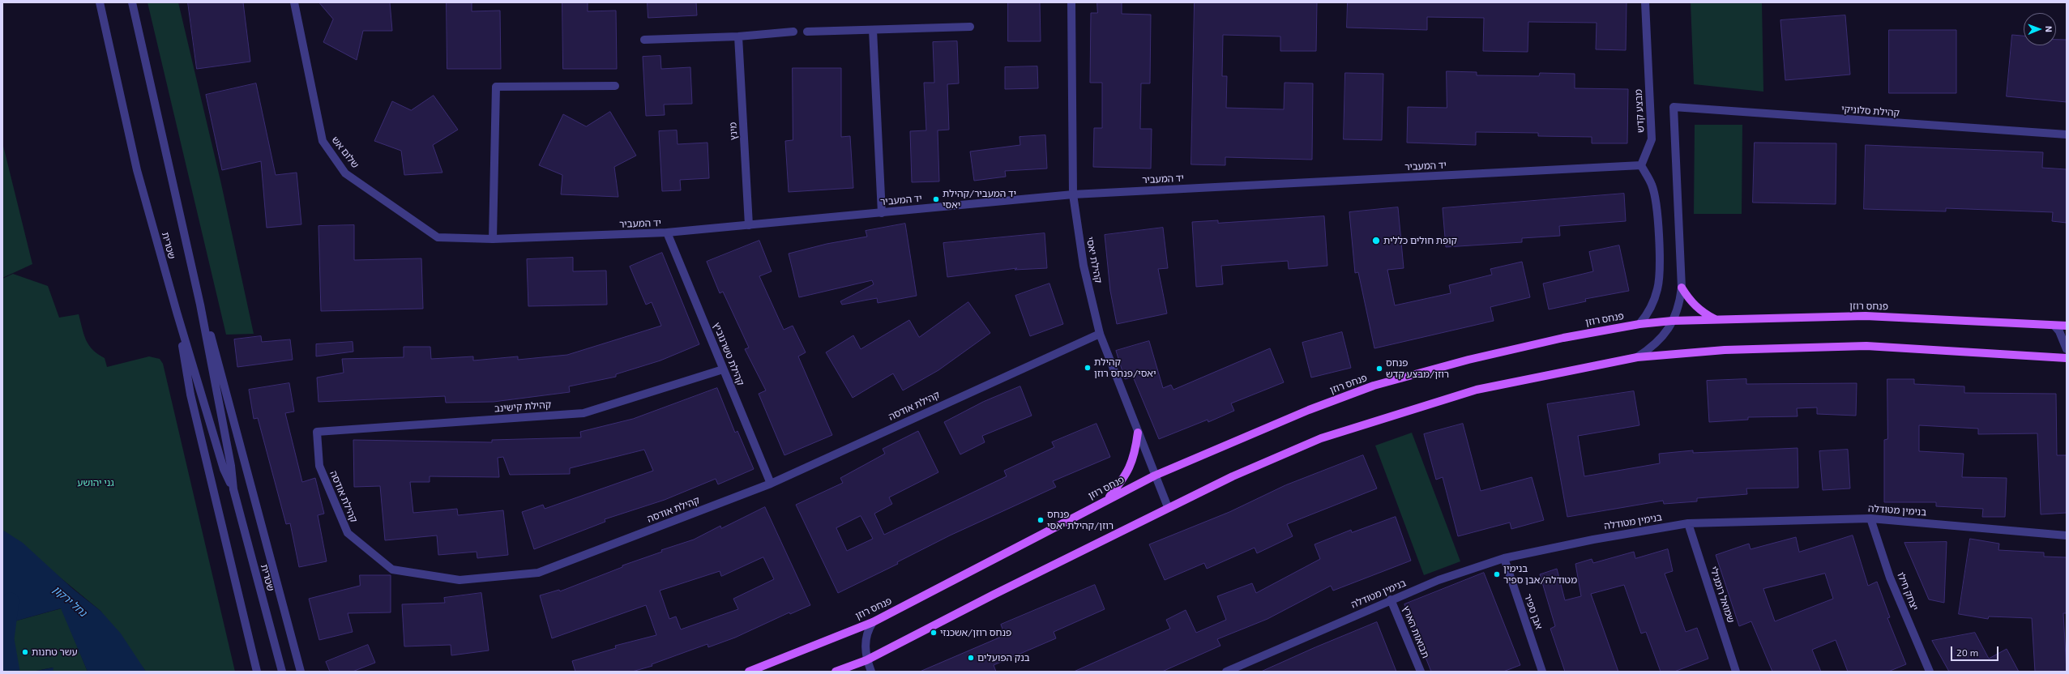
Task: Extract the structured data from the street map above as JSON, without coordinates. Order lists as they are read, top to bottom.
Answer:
{
  "streets": {
    "main road": ["פנחס רוזן"],
    "street": [
      "מבצע קדש",
      "קהילת סלוניקי",
      "מינץ",
      "שלום אש",
      "יד המעביר",
      "שטרית",
      "קהילת יאסי",
      "קהילת טשרנוביץ",
      "קהילת אודסה",
      "קהילת קישינב",
      "בנימין מטודלה",
      "יצחק חילו",
      "שמואל רומנילי",
      "אבן ספיר",
      "תבואות הארץ"
    ]
  },
  "crossings": [
    ["מבצע קדש", "יד המעביר"],
    ["מינץ", "יד המעביר"],
    ["שלום אש", "יד המעביר"],
    ["יד המעביר", "קהילת יאסי"],
    ["יד המעביר", "קהילת טשרנוביץ"],
    ["קהילת יאסי", "פנחס רוזן"],
    ["קהילת יאסי", "קהילת אודסה"],
    ["קהילת טשרנוביץ", "קהילת אודסה"],
    ["קהילת טשרנוביץ", "קהילת קישינב"],
    ["קהילת אודסה", "קהילת קישינב"],
    ["בנימין מטודלה", "יצחק חילו"],
    ["בנימין מטודלה", "שמואל רומנילי"],
    ["בנימין מטודלה", "אבן ספיר"],
    ["בנימין מטודלה", "תבואות הארץ"]
  ],
  "water": ["נחל ירקון"],
  "parks": ["גני יהושע"],
  "places": [
    "יד המעביר/קהילת יאסי",
    "קופת חולים כללית",
    "קהילת יאסי/פנחס רוזן",
    "פנחס רוזן/מבצע קדש",
    "פנחס רוזן/קהילת יאסי",
    "בנימין מטודלה/אבן ספיר",
    "פנחס רוזן/אשכנזי",
    "עשר טחנות",
    "בנק הפועלים"
  ],
  "scale_bar": "20 m",
  "north": "right"
}
